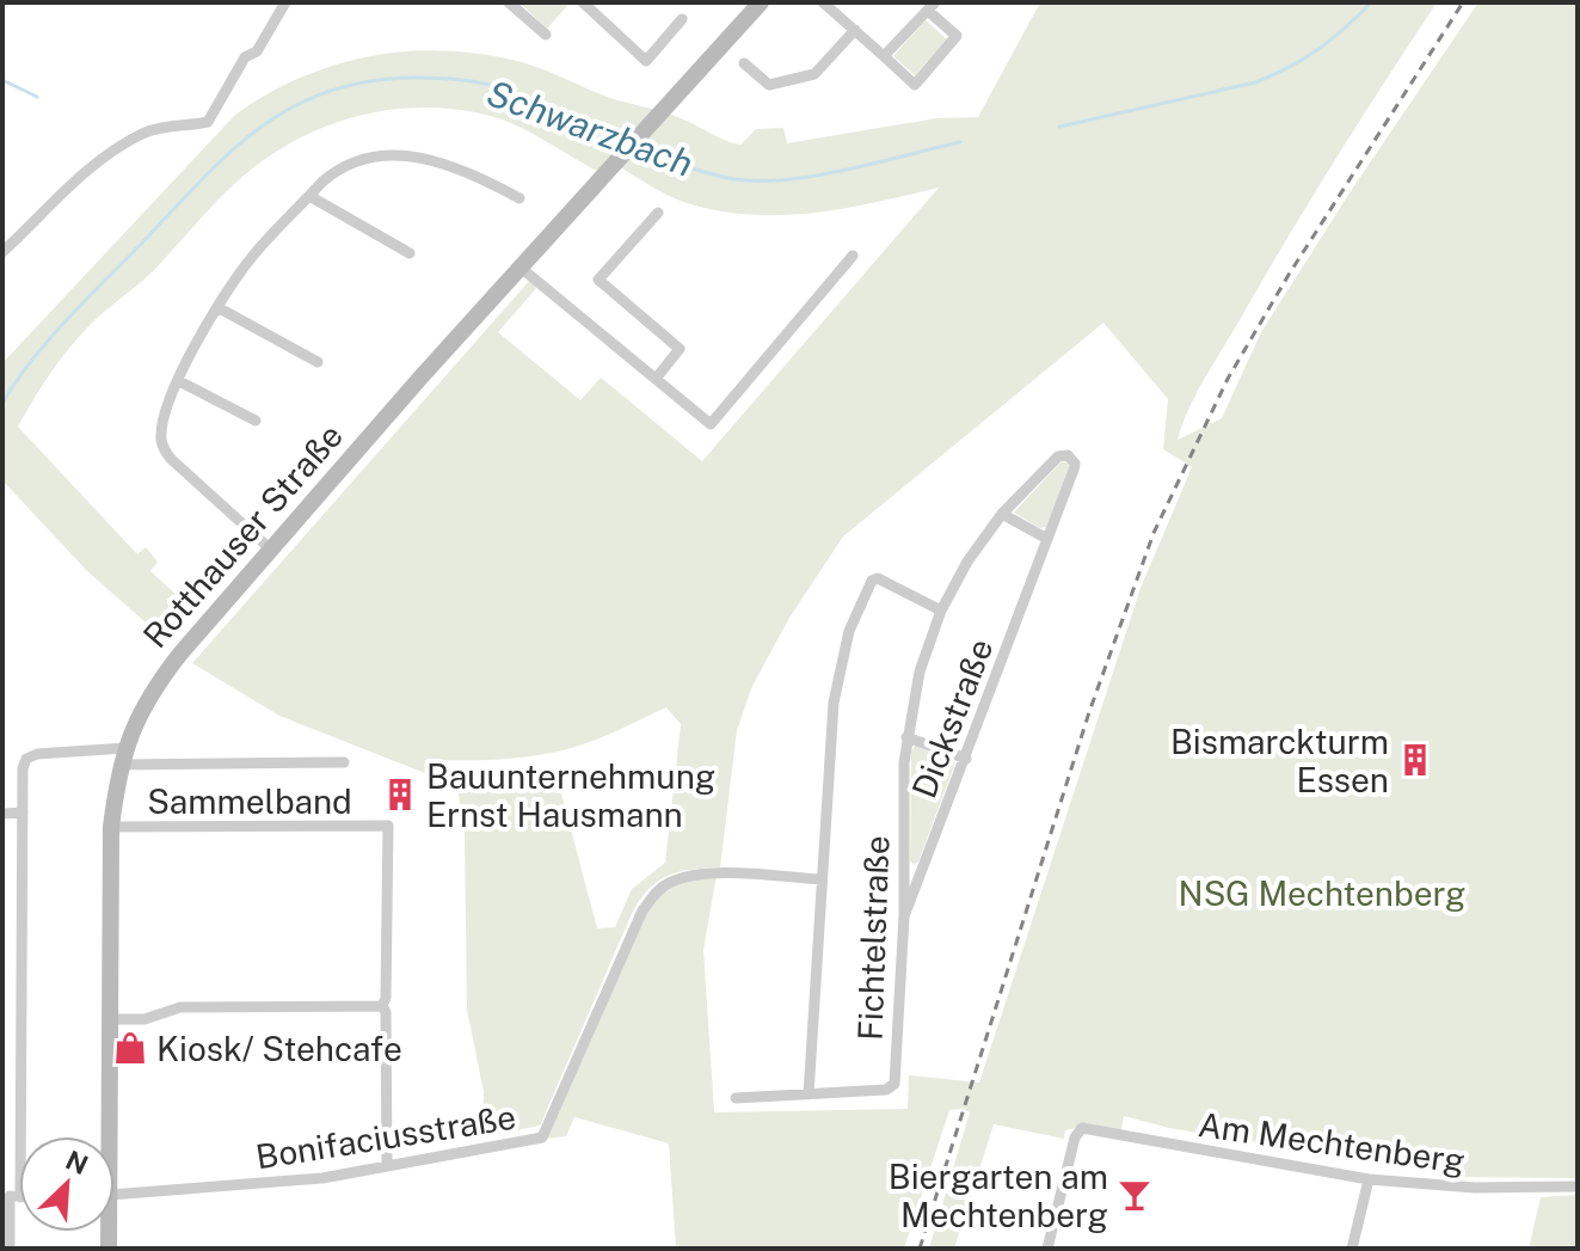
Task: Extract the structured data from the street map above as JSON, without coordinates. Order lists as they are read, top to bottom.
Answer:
{
  "streets": {
    "main road": ["Rotthauser Straße"],
    "street": [
      "Dickstraße",
      "Sammelband",
      "Fichtelstraße",
      "Bonifaciusstraße",
      "Am Mechtenberg"
    ]
  },
  "crossings": [
    ["Rotthauser Straße", "Sammelband"],
    ["Dickstraße", "Fichtelstraße"]
  ],
  "water": ["Schwarzbach"],
  "parks": ["NSG Mechtenberg"],
  "places": {
    "building": ["Bismarckturm Essen", "Bauunternehmung Ernst Hausmann"],
    "shop": ["Kiosk/ Stehcafe"],
    "bar": ["Biergarten am Mechtenberg"]
  },
  "north": "top right"
}
